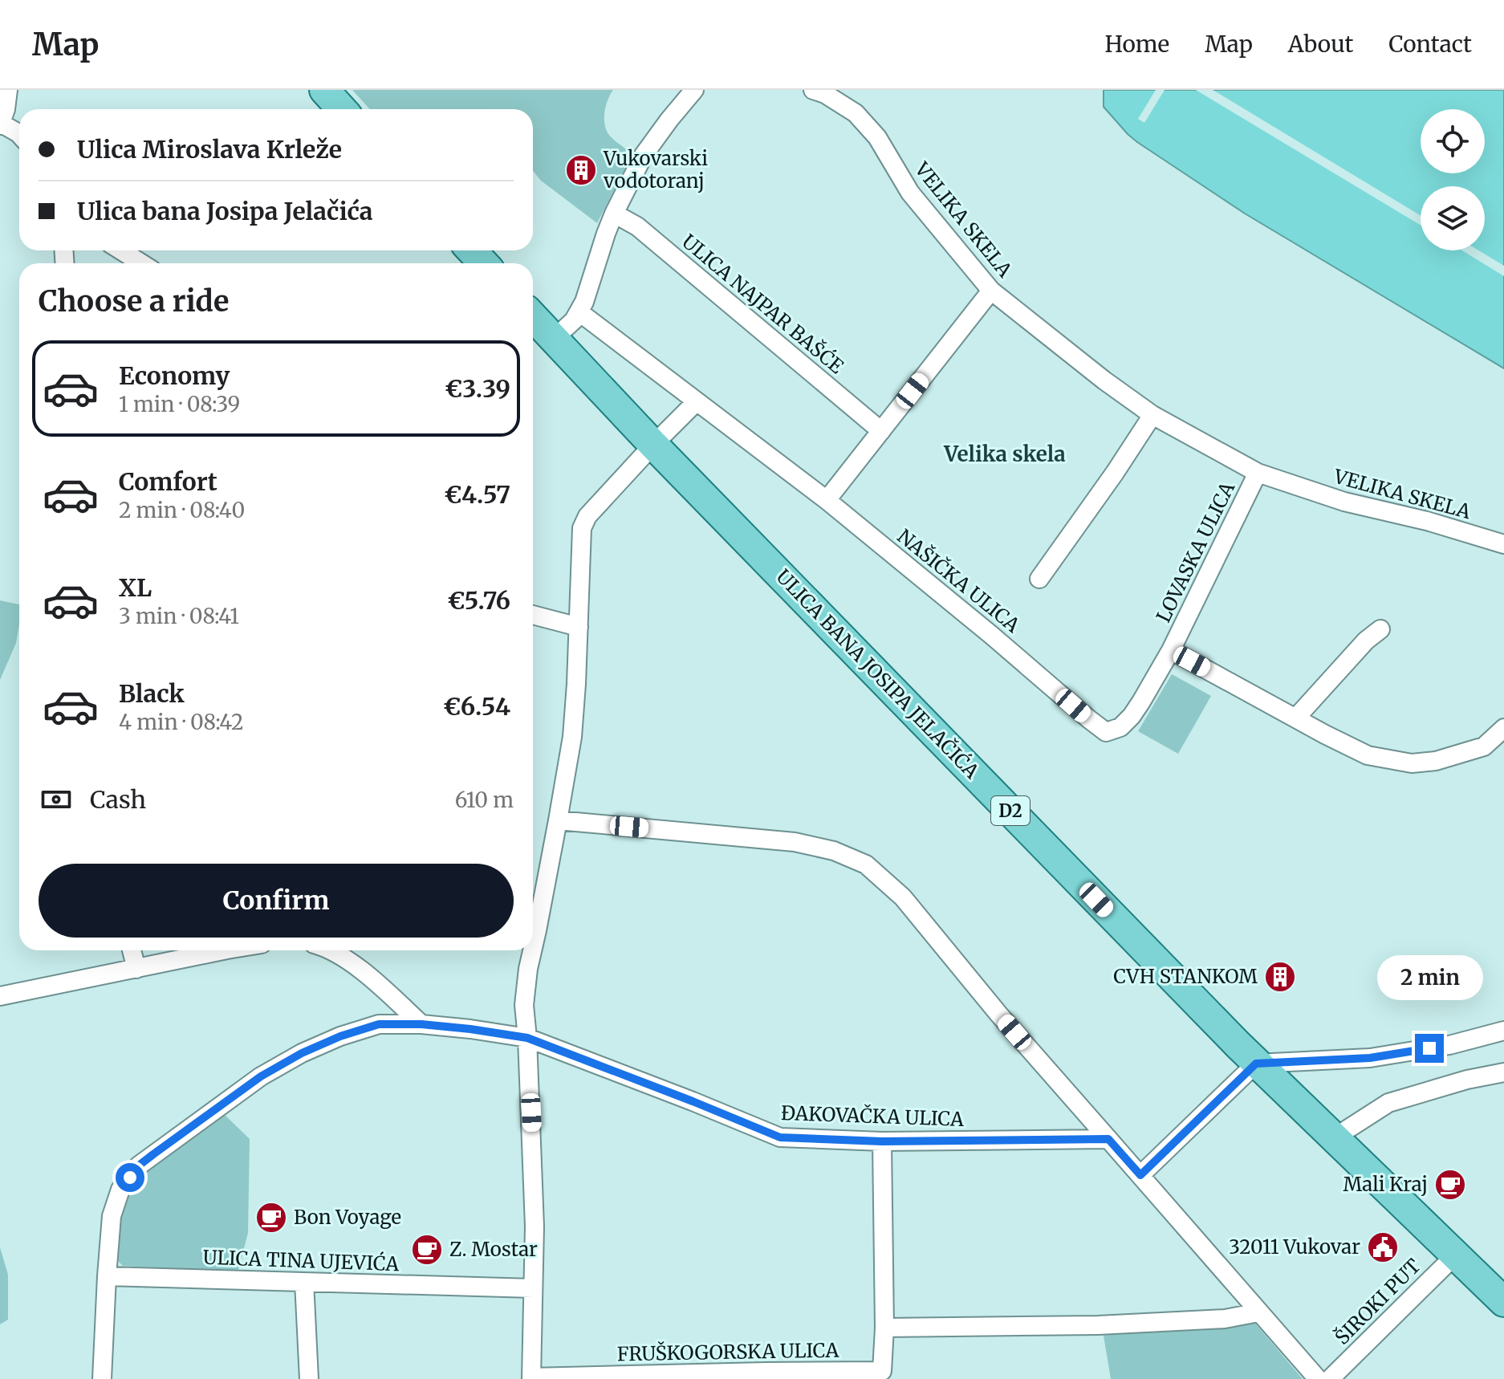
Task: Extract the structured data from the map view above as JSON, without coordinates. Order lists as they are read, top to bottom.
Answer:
{
  "streets": {
    "main road": ["ULICA BANA JOSIPA JELAČIĆA", "D2"],
    "street": [
      "VELIKA SKELA",
      "ULICA NAJPAR BAŠĆE",
      "LOVASKA ULICA",
      "NAŠIČKA ULICA",
      "ĐAKOVAČKA ULICA",
      "ULICA TINA UJEVIĆA",
      "ŠIROKI PUT",
      "FRUŠKOGORSKA ULICA"
    ]
  },
  "crossings": [
    ["VELIKA SKELA", "LOVASKA ULICA"],
    ["LOVASKA ULICA", "NAŠIČKA ULICA"],
    ["ULICA BANA JOSIPA JELAČIĆA", "ŠIROKI PUT"],
    ["ĐAKOVAČKA ULICA", "ULICA TINA UJEVIĆA"],
    ["ĐAKOVAČKA ULICA", "FRUŠKOGORSKA ULICA"]
  ],
  "districts": ["Velika skela"],
  "places": {
    "building": ["Vukovarski vodotoranj", "CVH STANKOM"],
    "cafe": ["Mali Kraj", "Bon Voyage", "Z. Mostar"],
    "public building": ["32011 Vukovar"]
  },
  "page": {
    "header": "Map",
    "nav": [
      "Home",
      "Map",
      "About",
      "Contact"
    ],
    "banner": ["Ulica Miroslava Krleže", "Ulica bana Josipa Jelačića"],
    "heading": "Choose a ride",
    "list": [
      {
        "name": "Economy",
        "note": "1 min · 08:39",
        "value": "€3.39"
      },
      {
        "name": "Comfort",
        "note": "2 min · 08:40",
        "value": "€4.57"
      },
      {
        "name": "XL",
        "note": "3 min · 08:41",
        "value": "€5.76"
      },
      {
        "name": "Black",
        "note": "4 min · 08:42",
        "value": "€6.54"
      }
    ],
    "pay": ["Cash", "610 m"],
    "buttons": "Confirm",
    "bubble": "2 min"
  }
}
